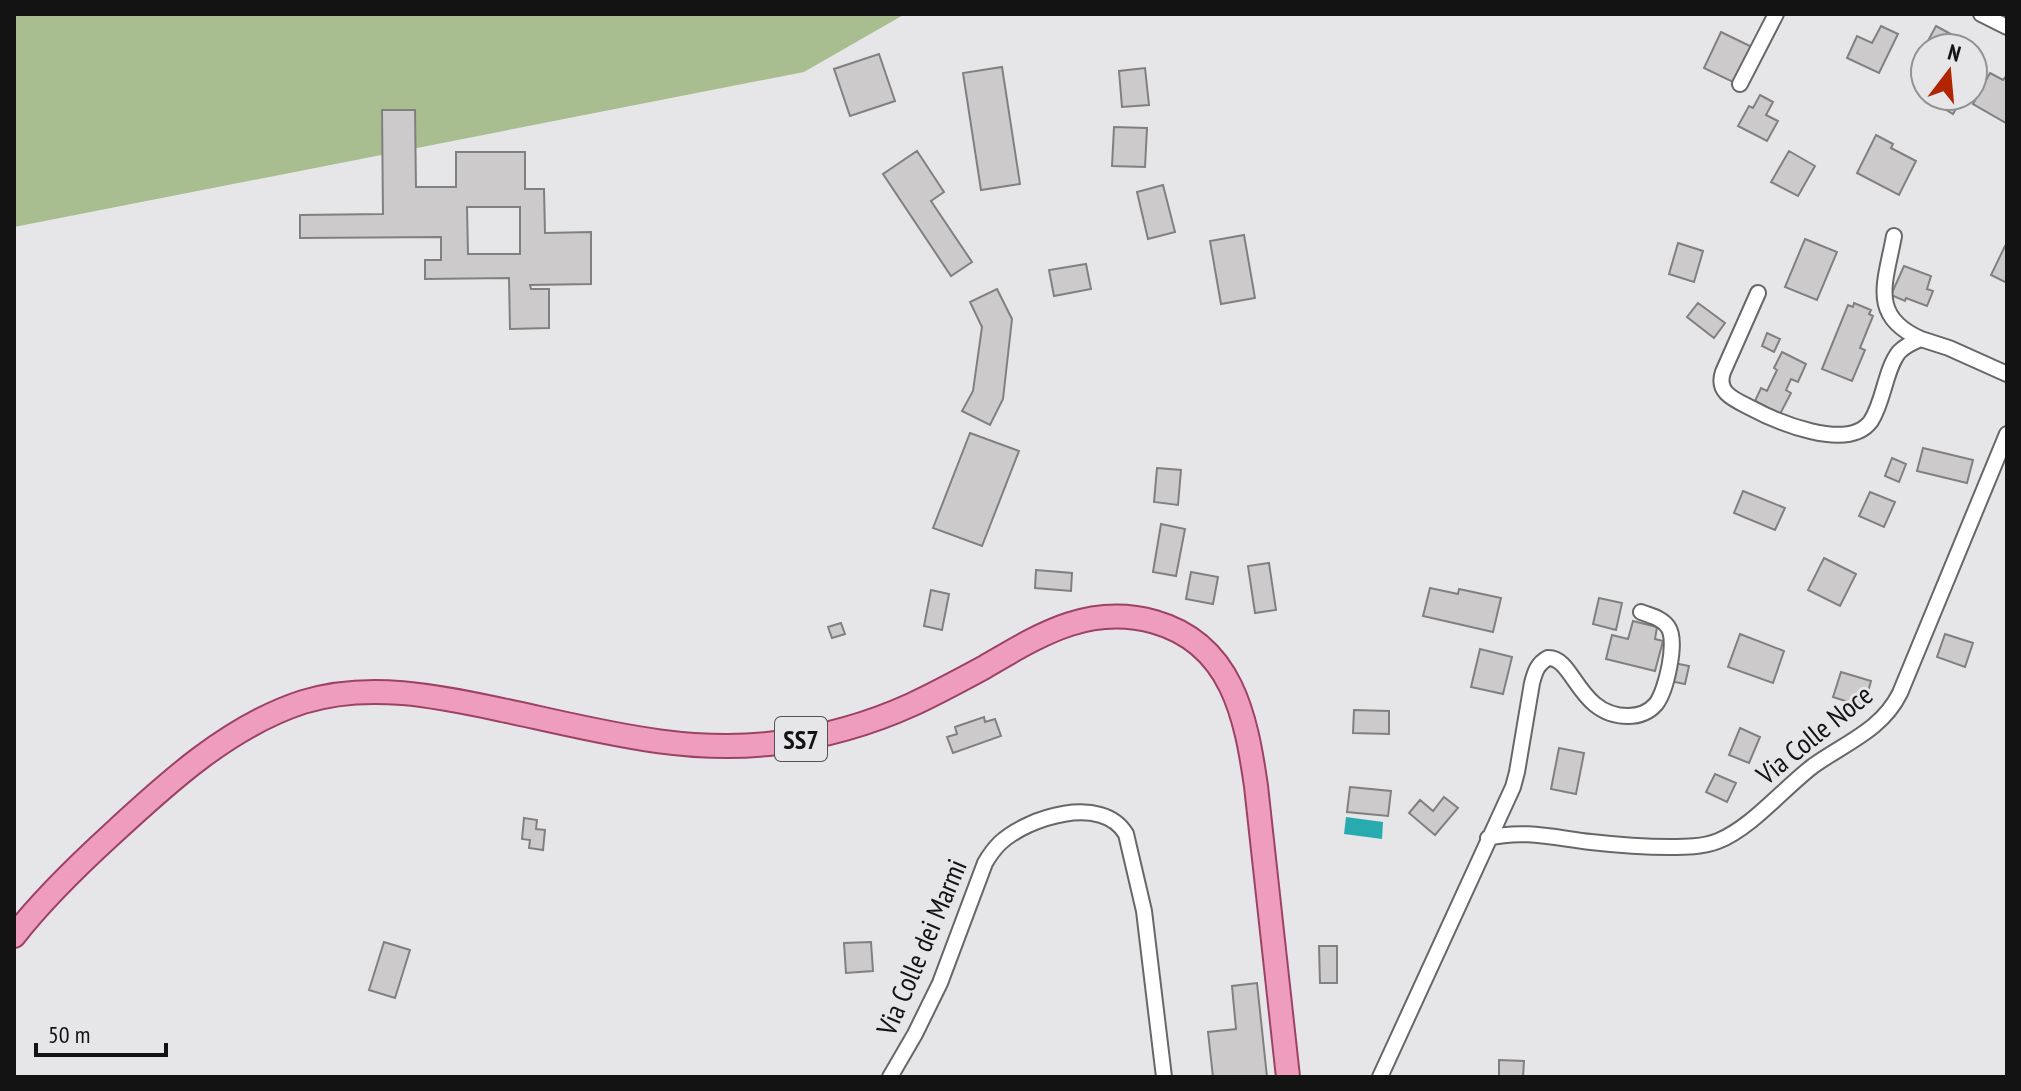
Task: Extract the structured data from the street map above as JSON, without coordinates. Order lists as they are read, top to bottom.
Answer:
{
  "streets": {
    "main road": ["SS7"],
    "street": ["Via Colle Noce", "Via Colle dei Marmi"]
  },
  "scale_bar": "50 m",
  "north": "top"
}
